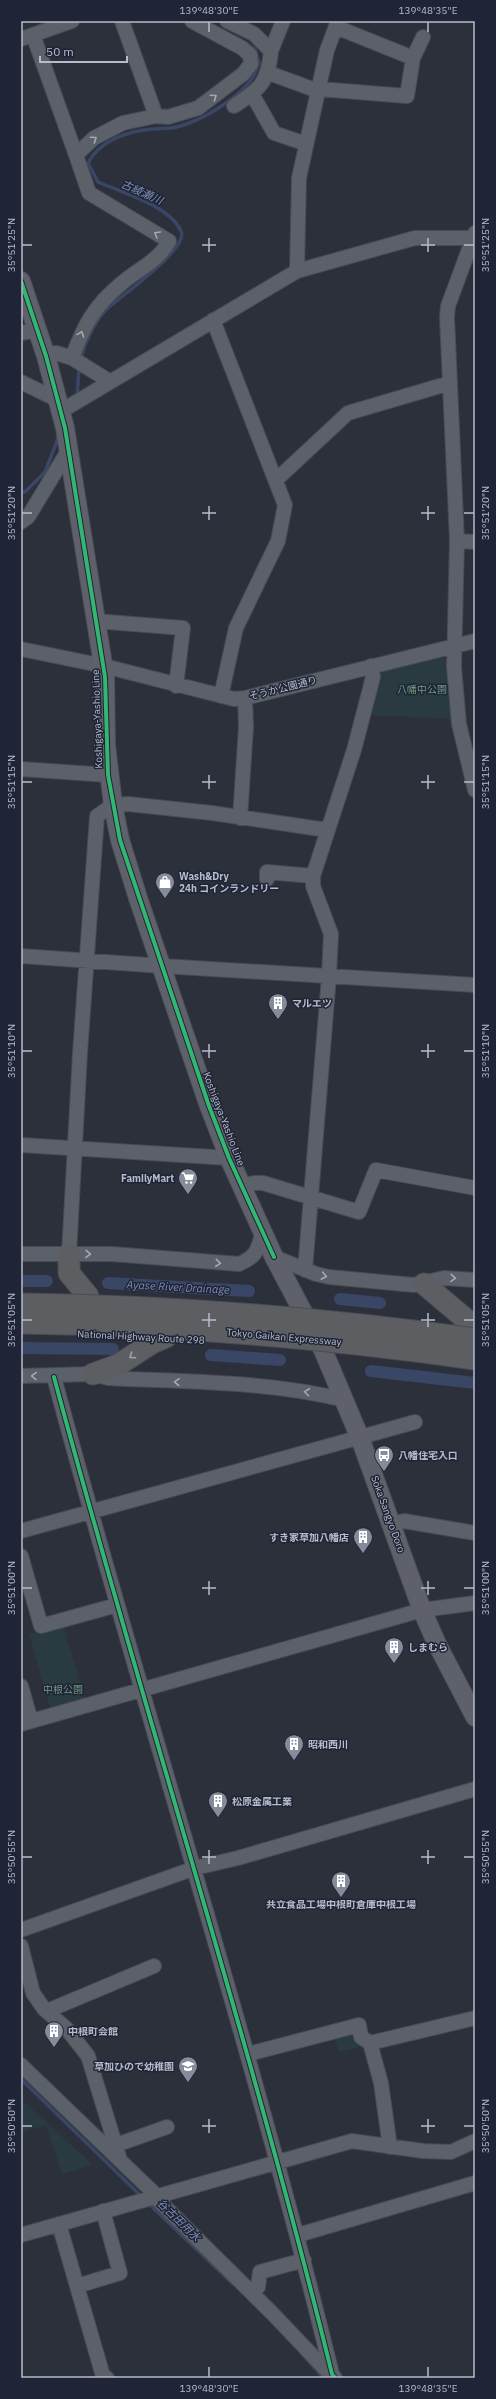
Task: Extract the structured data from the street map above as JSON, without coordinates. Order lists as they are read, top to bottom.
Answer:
{
  "streets": {
    "highway": ["National Highway Route 298", "Tokyo Gaikan Expressway"],
    "main road": ["Koshigaya-Yashio Line", "Soka Sangyo Doro"],
    "street": ["そうか公園通り"]
  },
  "crossings": [
    ["そうか公園通り", "Koshigaya-Yashio Line"],
    ["Koshigaya-Yashio Line", "Soka Sangyo Doro"],
    ["National Highway Route 298", "Soka Sangyo Doro"]
  ],
  "water": ["古綾瀬川", "Ayase River Drainage", "谷古田用水"],
  "parks": ["八幡中公園", "中根公園"],
  "places": {
    "shop": ["Wash&Dry 24h コインランドリー"],
    "building": [
      "マルエツ",
      "すき家草加八幡店",
      "しまむら",
      "昭和西川",
      "松原金属工業",
      "共立食品工場中根町倉庫中根工場",
      "中根町会館"
    ],
    "supermarket": ["FamilyMart"],
    "bus stop": ["八幡住宅入口"],
    "school or university": ["草加ひので幼稚園"]
  },
  "scale_bar": "50 m",
  "coordinates": [
    "139°48'30\"E",
    "139°48'35\"E",
    "35°51'25\"N",
    "35°51'20\"N",
    "35°51'15\"N",
    "35°51'10\"N",
    "35°51'05\"N",
    "35°51'00\"N",
    "35°50'55\"N",
    "35°50'50\"N"
  ]
}
